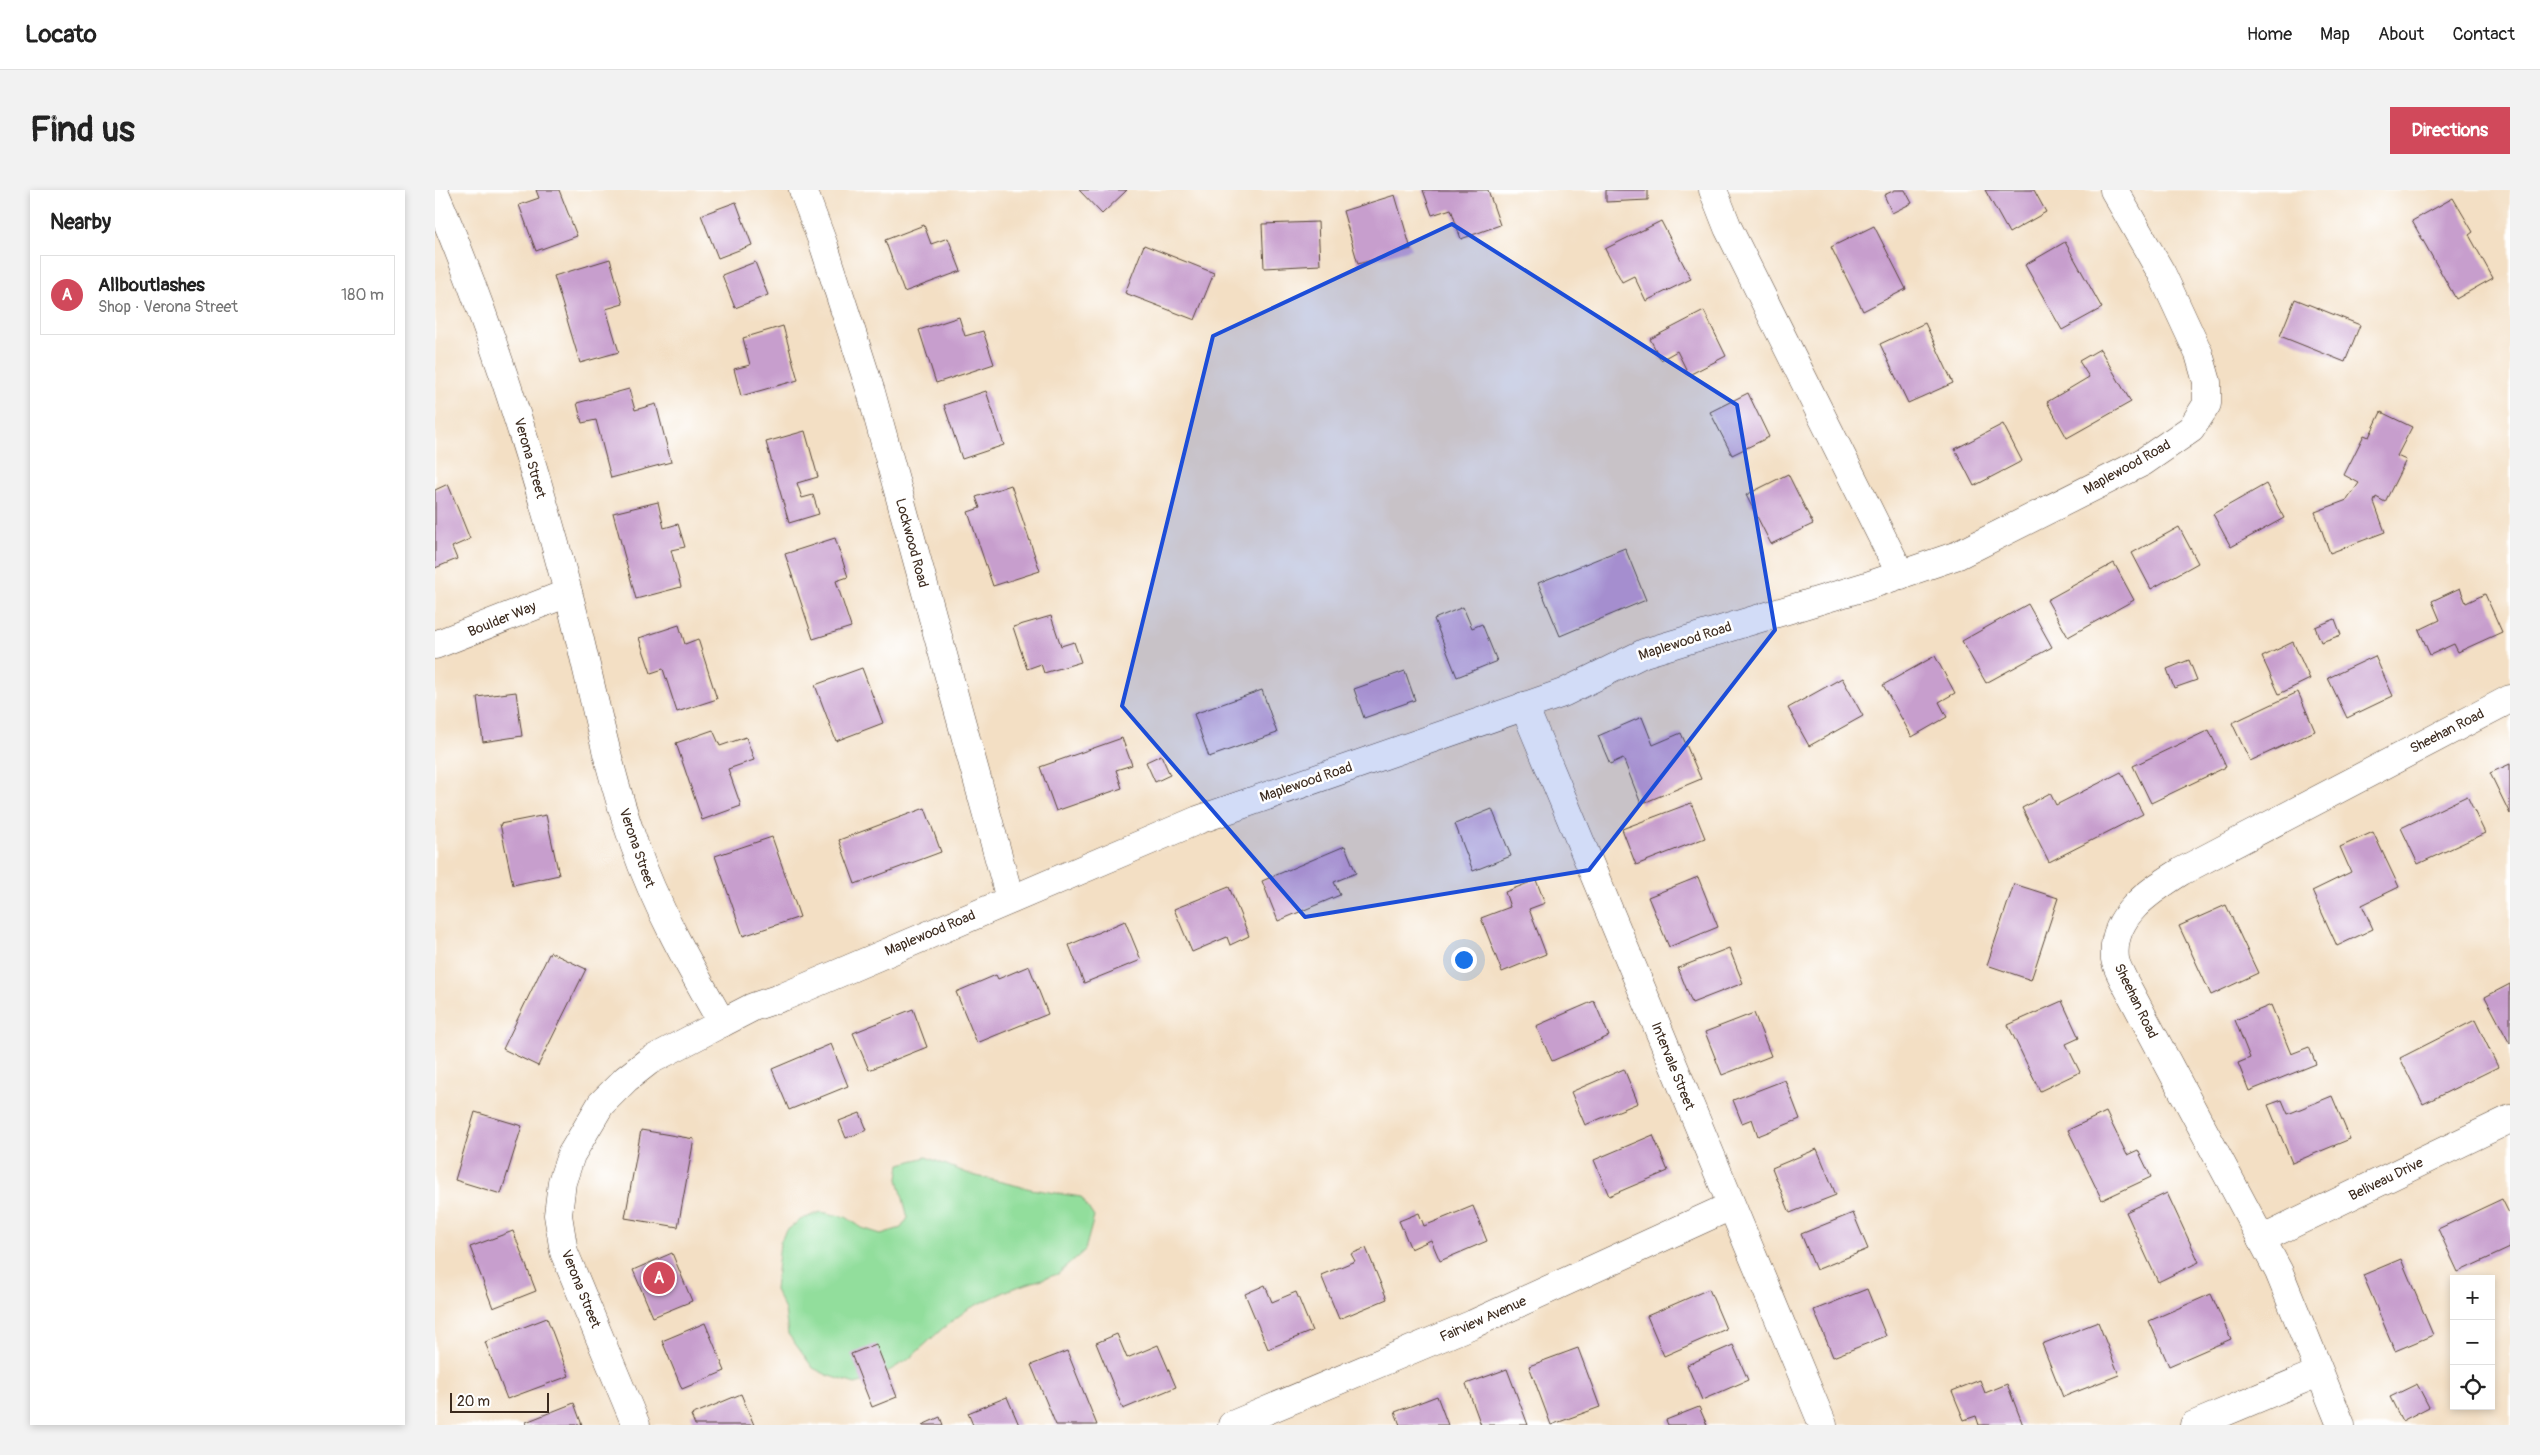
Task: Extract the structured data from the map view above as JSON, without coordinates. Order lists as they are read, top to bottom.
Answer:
{
  "streets": {
    "street": [
      "Verona Street",
      "Maplewood Road",
      "Lockwood Road",
      "Boulder Way",
      "Sheehan Road",
      "Intervale Street",
      "Beliveau Drive",
      "Fairview Avenue"
    ]
  },
  "crossings": [
    ["Verona Street", "Maplewood Road"],
    ["Verona Street", "Boulder Way"],
    ["Maplewood Road", "Lockwood Road"],
    ["Maplewood Road", "Intervale Street"],
    ["Sheehan Road", "Beliveau Drive"],
    ["Intervale Street", "Fairview Avenue"]
  ],
  "scale_bar": "20 m",
  "page": {
    "header": "Locato",
    "nav": [
      "Home",
      "Map",
      "About",
      "Contact"
    ],
    "buttons": "Directions",
    "title": "Find us",
    "heading": "Nearby",
    "list": [
      {
        "mark": "A",
        "name": "Allboutlashes",
        "note": "Shop · Verona Street",
        "value": "180 m"
      }
    ],
    "pins": "A",
    "map_buttons": ["+", "−"],
    "scale": "20 m"
  }
}
